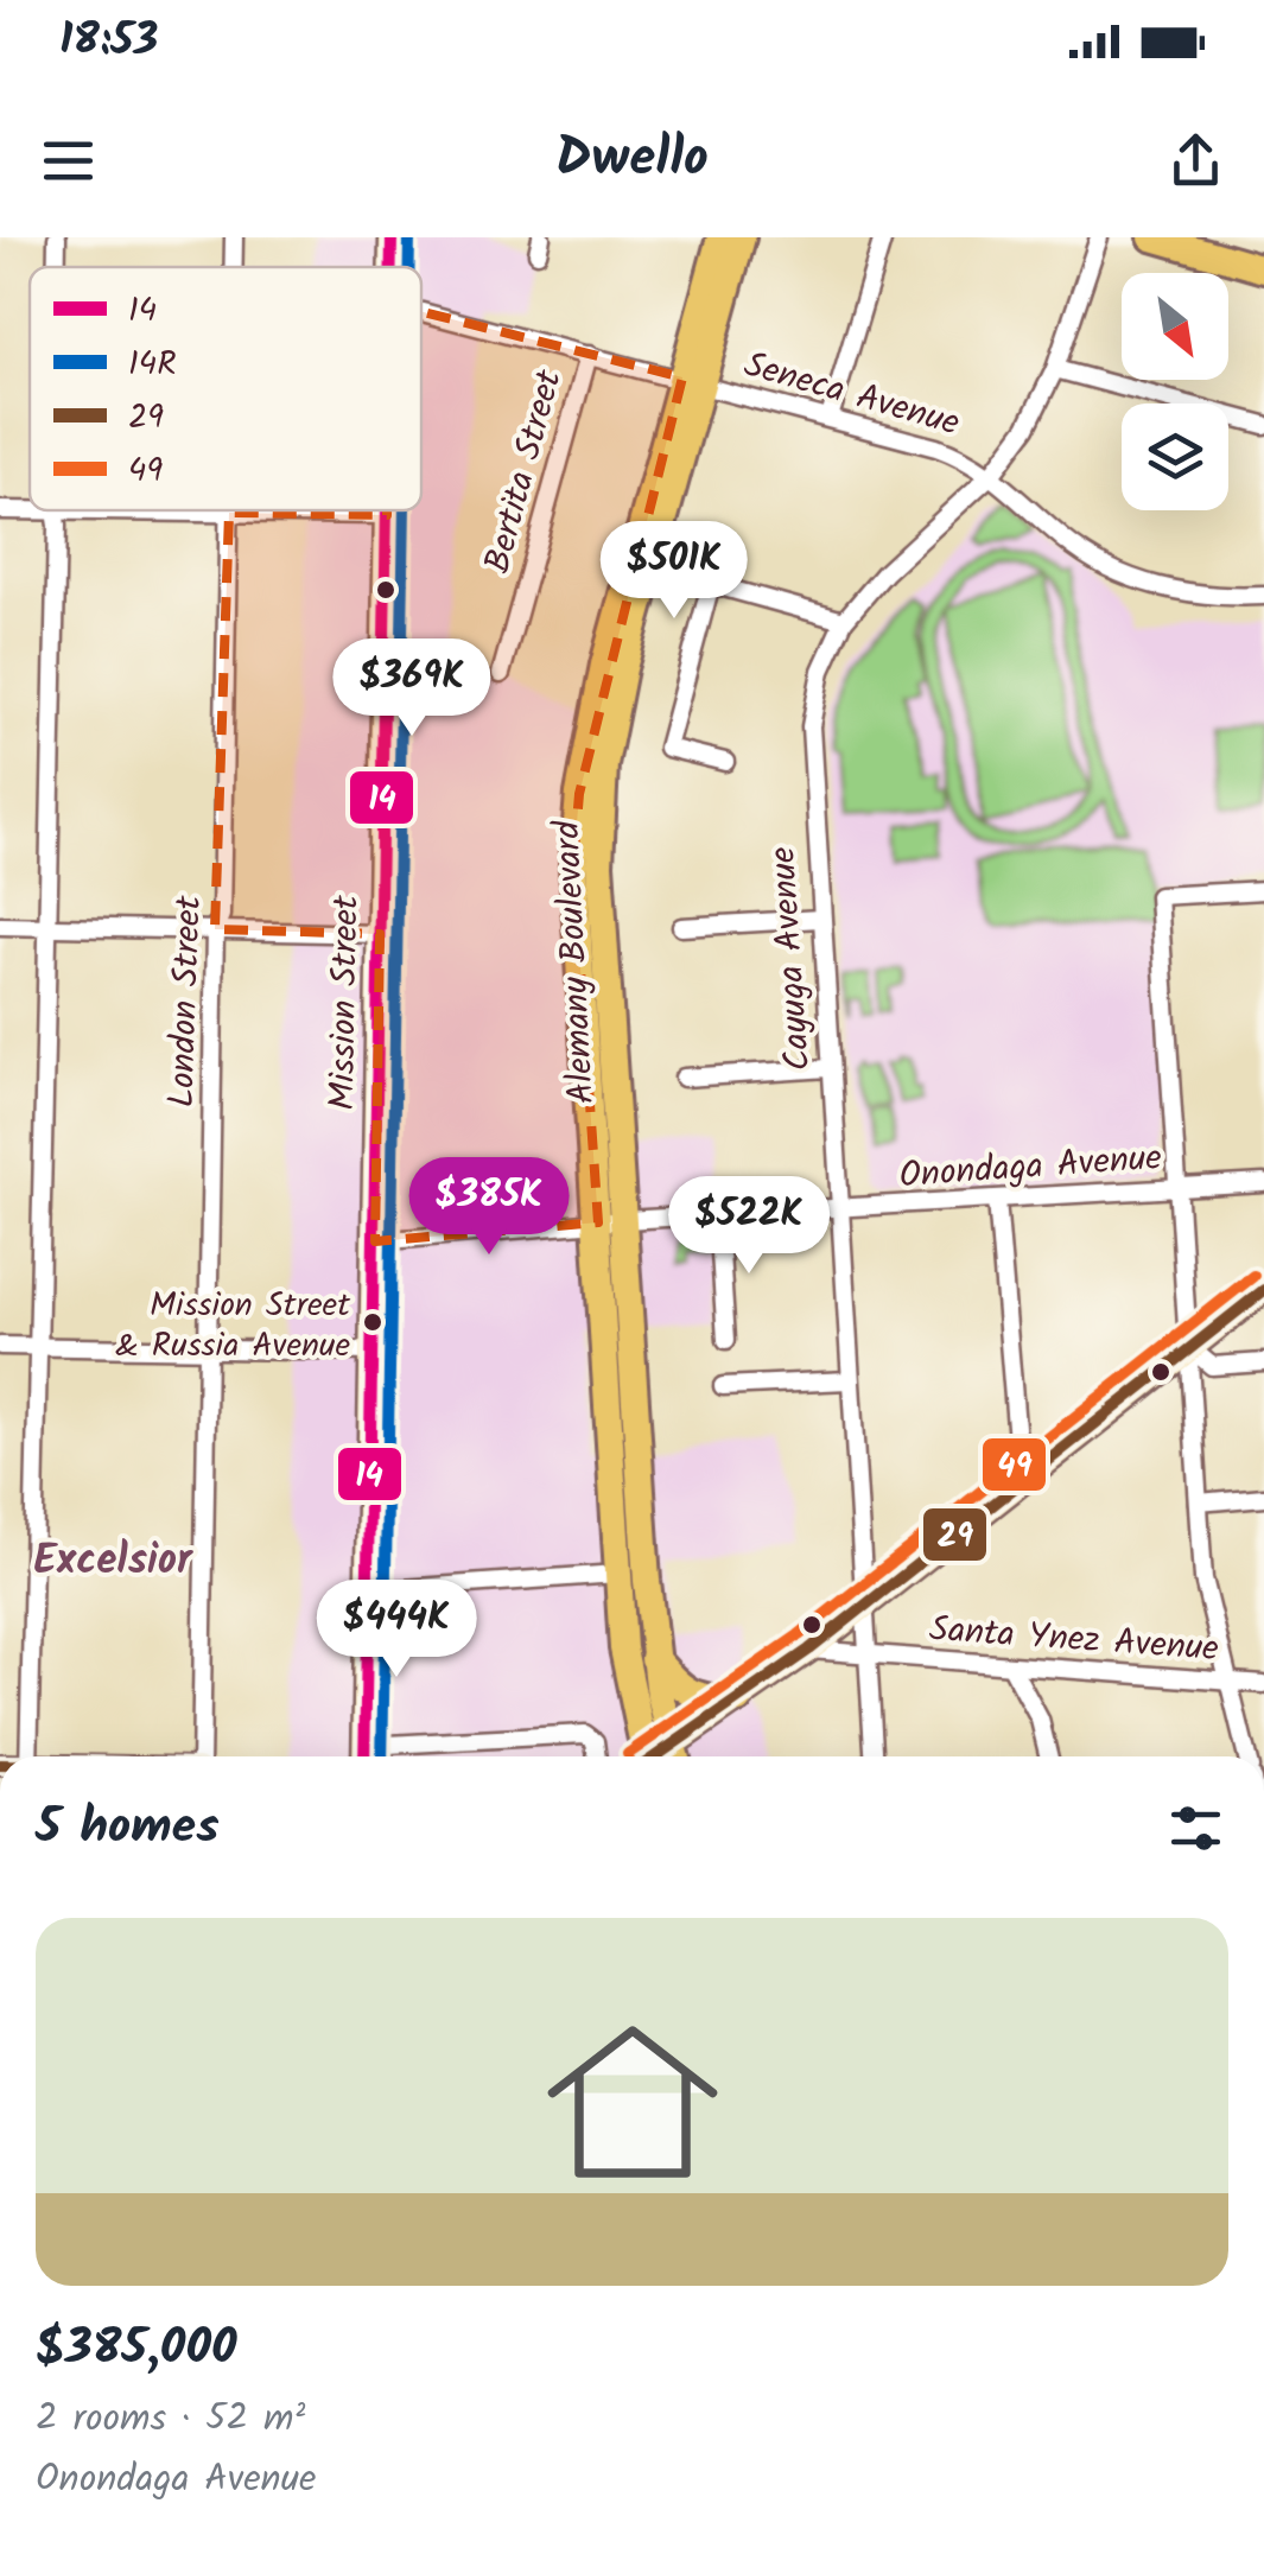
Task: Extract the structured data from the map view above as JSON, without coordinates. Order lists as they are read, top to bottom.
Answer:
{
  "streets": {
    "main road": ["Alemany Boulevard", "Mission Street"],
    "street": [
      "Seneca Avenue",
      "Bertita Street",
      "Cayuga Avenue",
      "London Street",
      "Onondaga Avenue",
      "Santa Ynez Avenue"
    ]
  },
  "crossings": [
    ["Seneca Avenue", "Bertita Street"],
    ["Seneca Avenue", "Cayuga Avenue"],
    ["Seneca Avenue", "Alemany Boulevard"],
    ["Cayuga Avenue", "Onondaga Avenue"],
    ["Cayuga Avenue", "Santa Ynez Avenue"],
    ["Alemany Boulevard", "Onondaga Avenue"],
    ["Mission Street", "Onondaga Avenue"]
  ],
  "districts": ["Excelsior"],
  "places": ["Mission Street & Russia Avenue"],
  "lines": [
    "transit line 14",
    "transit line 14R",
    "transit line 49",
    "transit line 29"
  ],
  "legend": [
    "14",
    "14R",
    "29",
    "49"
  ],
  "north": "bottom right",
  "page": {
    "status": "18:53",
    "header": "Dwello",
    "price": [
      "$501K",
      "$369K",
      "$385K",
      "$522K",
      "$444K"
    ],
    "heading": "5 homes",
    "list": [
      {
        "name": "$385,000",
        "note": "2 rooms · 52 m² · Onondaga Avenue"
      }
    ]
  }
}
